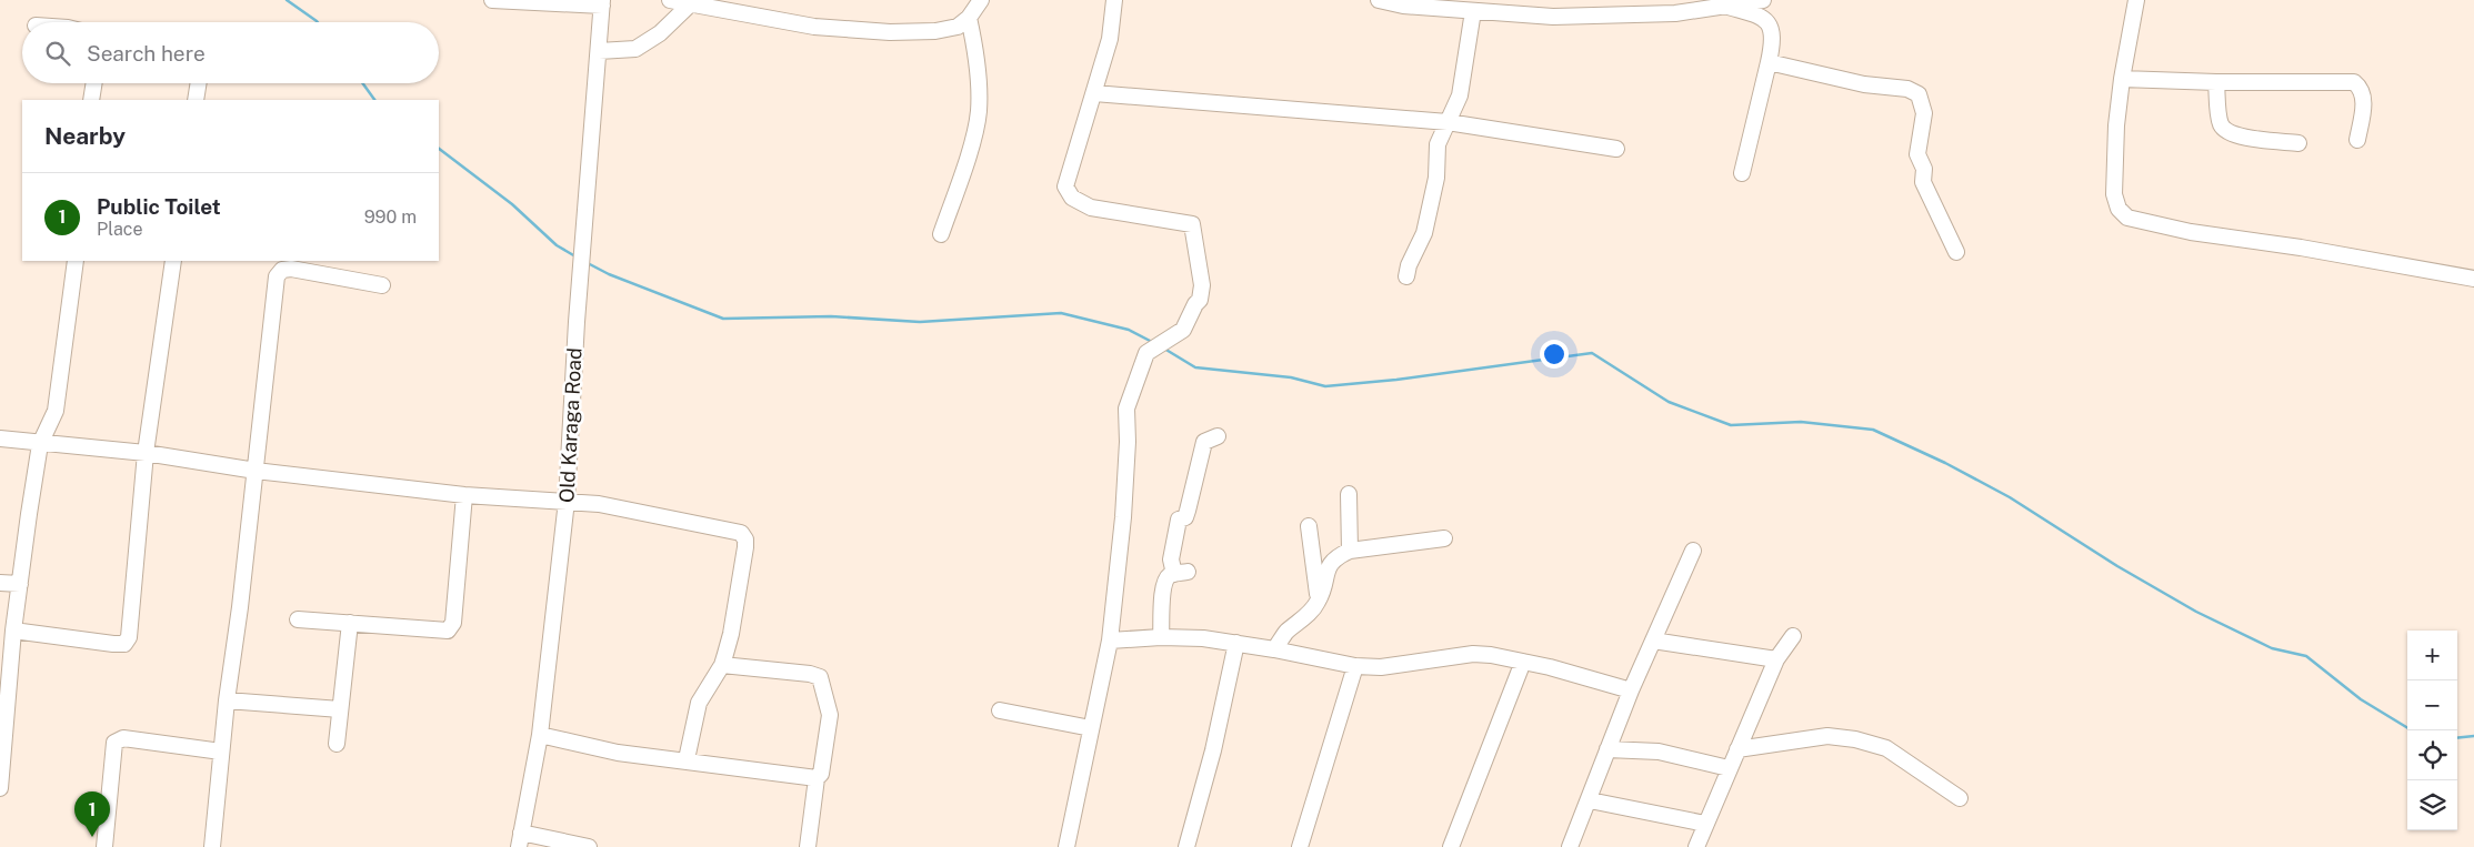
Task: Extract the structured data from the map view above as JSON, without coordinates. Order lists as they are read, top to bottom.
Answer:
{
  "streets": {
    "street": ["Old Karaga Road"]
  },
  "page": {
    "search": "Search here",
    "heading": "Nearby",
    "list": [
      {
        "mark": "1",
        "name": "Public Toilet",
        "note": "Place",
        "value": "990 m"
      }
    ],
    "map_buttons": ["+", "−"],
    "pins": "1"
  }
}
